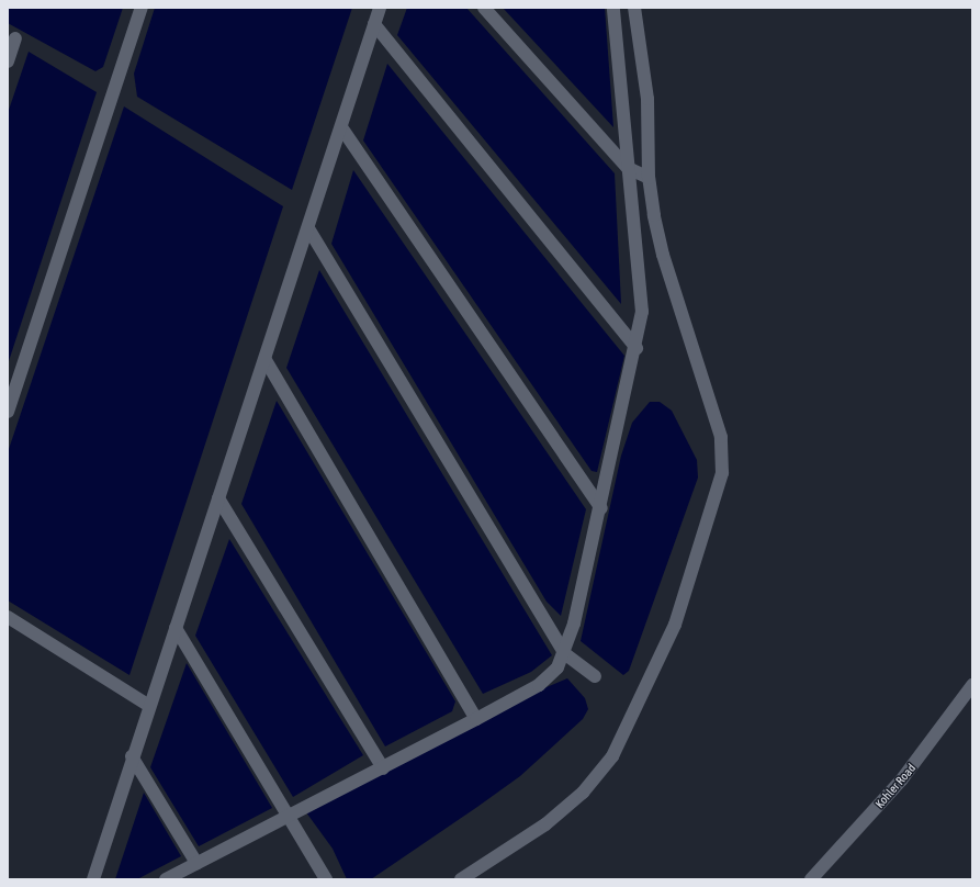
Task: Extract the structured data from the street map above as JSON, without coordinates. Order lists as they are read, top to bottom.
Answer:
{
  "streets": {
    "street": ["Kohler Road"]
  }
}
